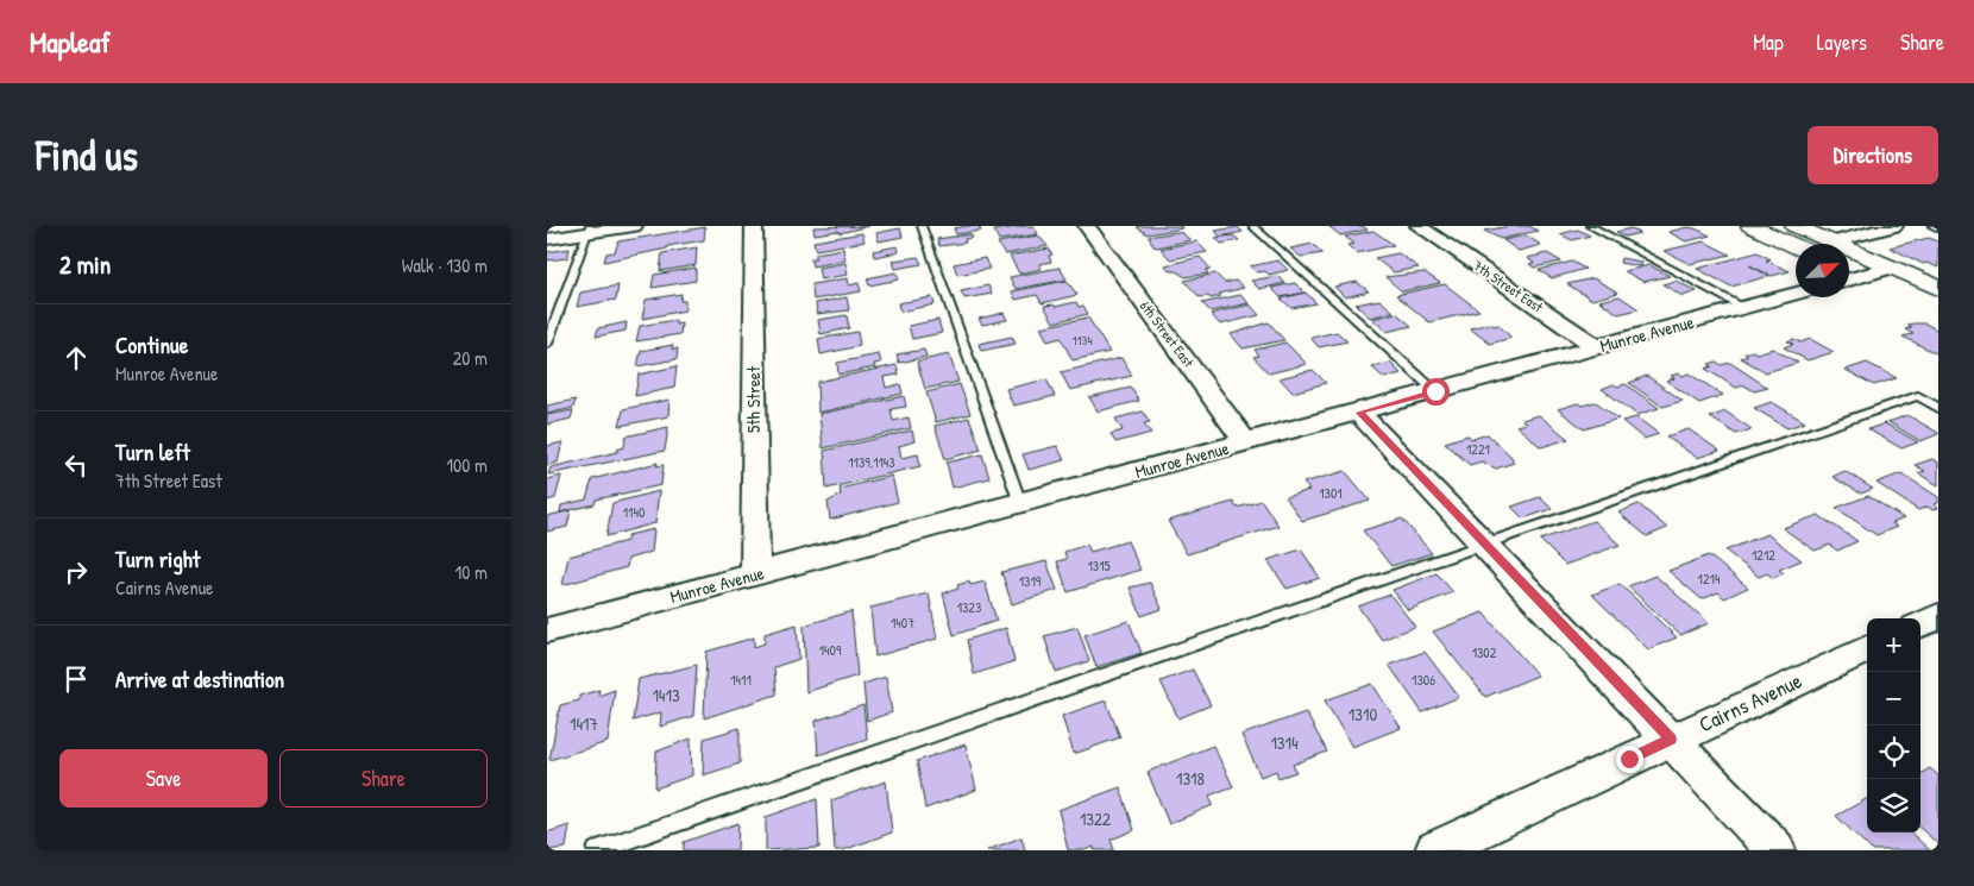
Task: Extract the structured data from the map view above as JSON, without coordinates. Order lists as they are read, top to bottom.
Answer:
{
  "streets": {
    "street": [
      "7th Street East",
      "6th Street East",
      "Munroe Avenue",
      "5th Street",
      "Cairns Avenue"
    ]
  },
  "crossings": [
    ["7th Street East", "Munroe Avenue"],
    ["6th Street East", "Munroe Avenue"],
    ["Munroe Avenue", "5th Street"]
  ],
  "house_numbers": [
    "1134",
    "1221",
    "1139,1143",
    "1301",
    "1140",
    "1212",
    "1315",
    "1214",
    "1319",
    "1323",
    "1407",
    "1409",
    "1302",
    "1411",
    "1306",
    "1413",
    "1310",
    "1417",
    "1314",
    "1318",
    "1322"
  ],
  "north": "top right",
  "page": {
    "header": "Mapleaf",
    "nav": ["Map", "Layers", "Share"],
    "buttons": [
      "Directions",
      ["Save", "Share"]
    ],
    "title": "Find us",
    "heading": ["2 min", "Walk · 130 m"],
    "list": [
      ["Continue", "Munroe Avenue", "20 m"],
      ["Turn left", "7th Street East", "100 m"],
      ["Turn right", "Cairns Avenue", "10 m"],
      "Arrive at destination"
    ],
    "map_buttons": ["+", "−"]
  }
}
